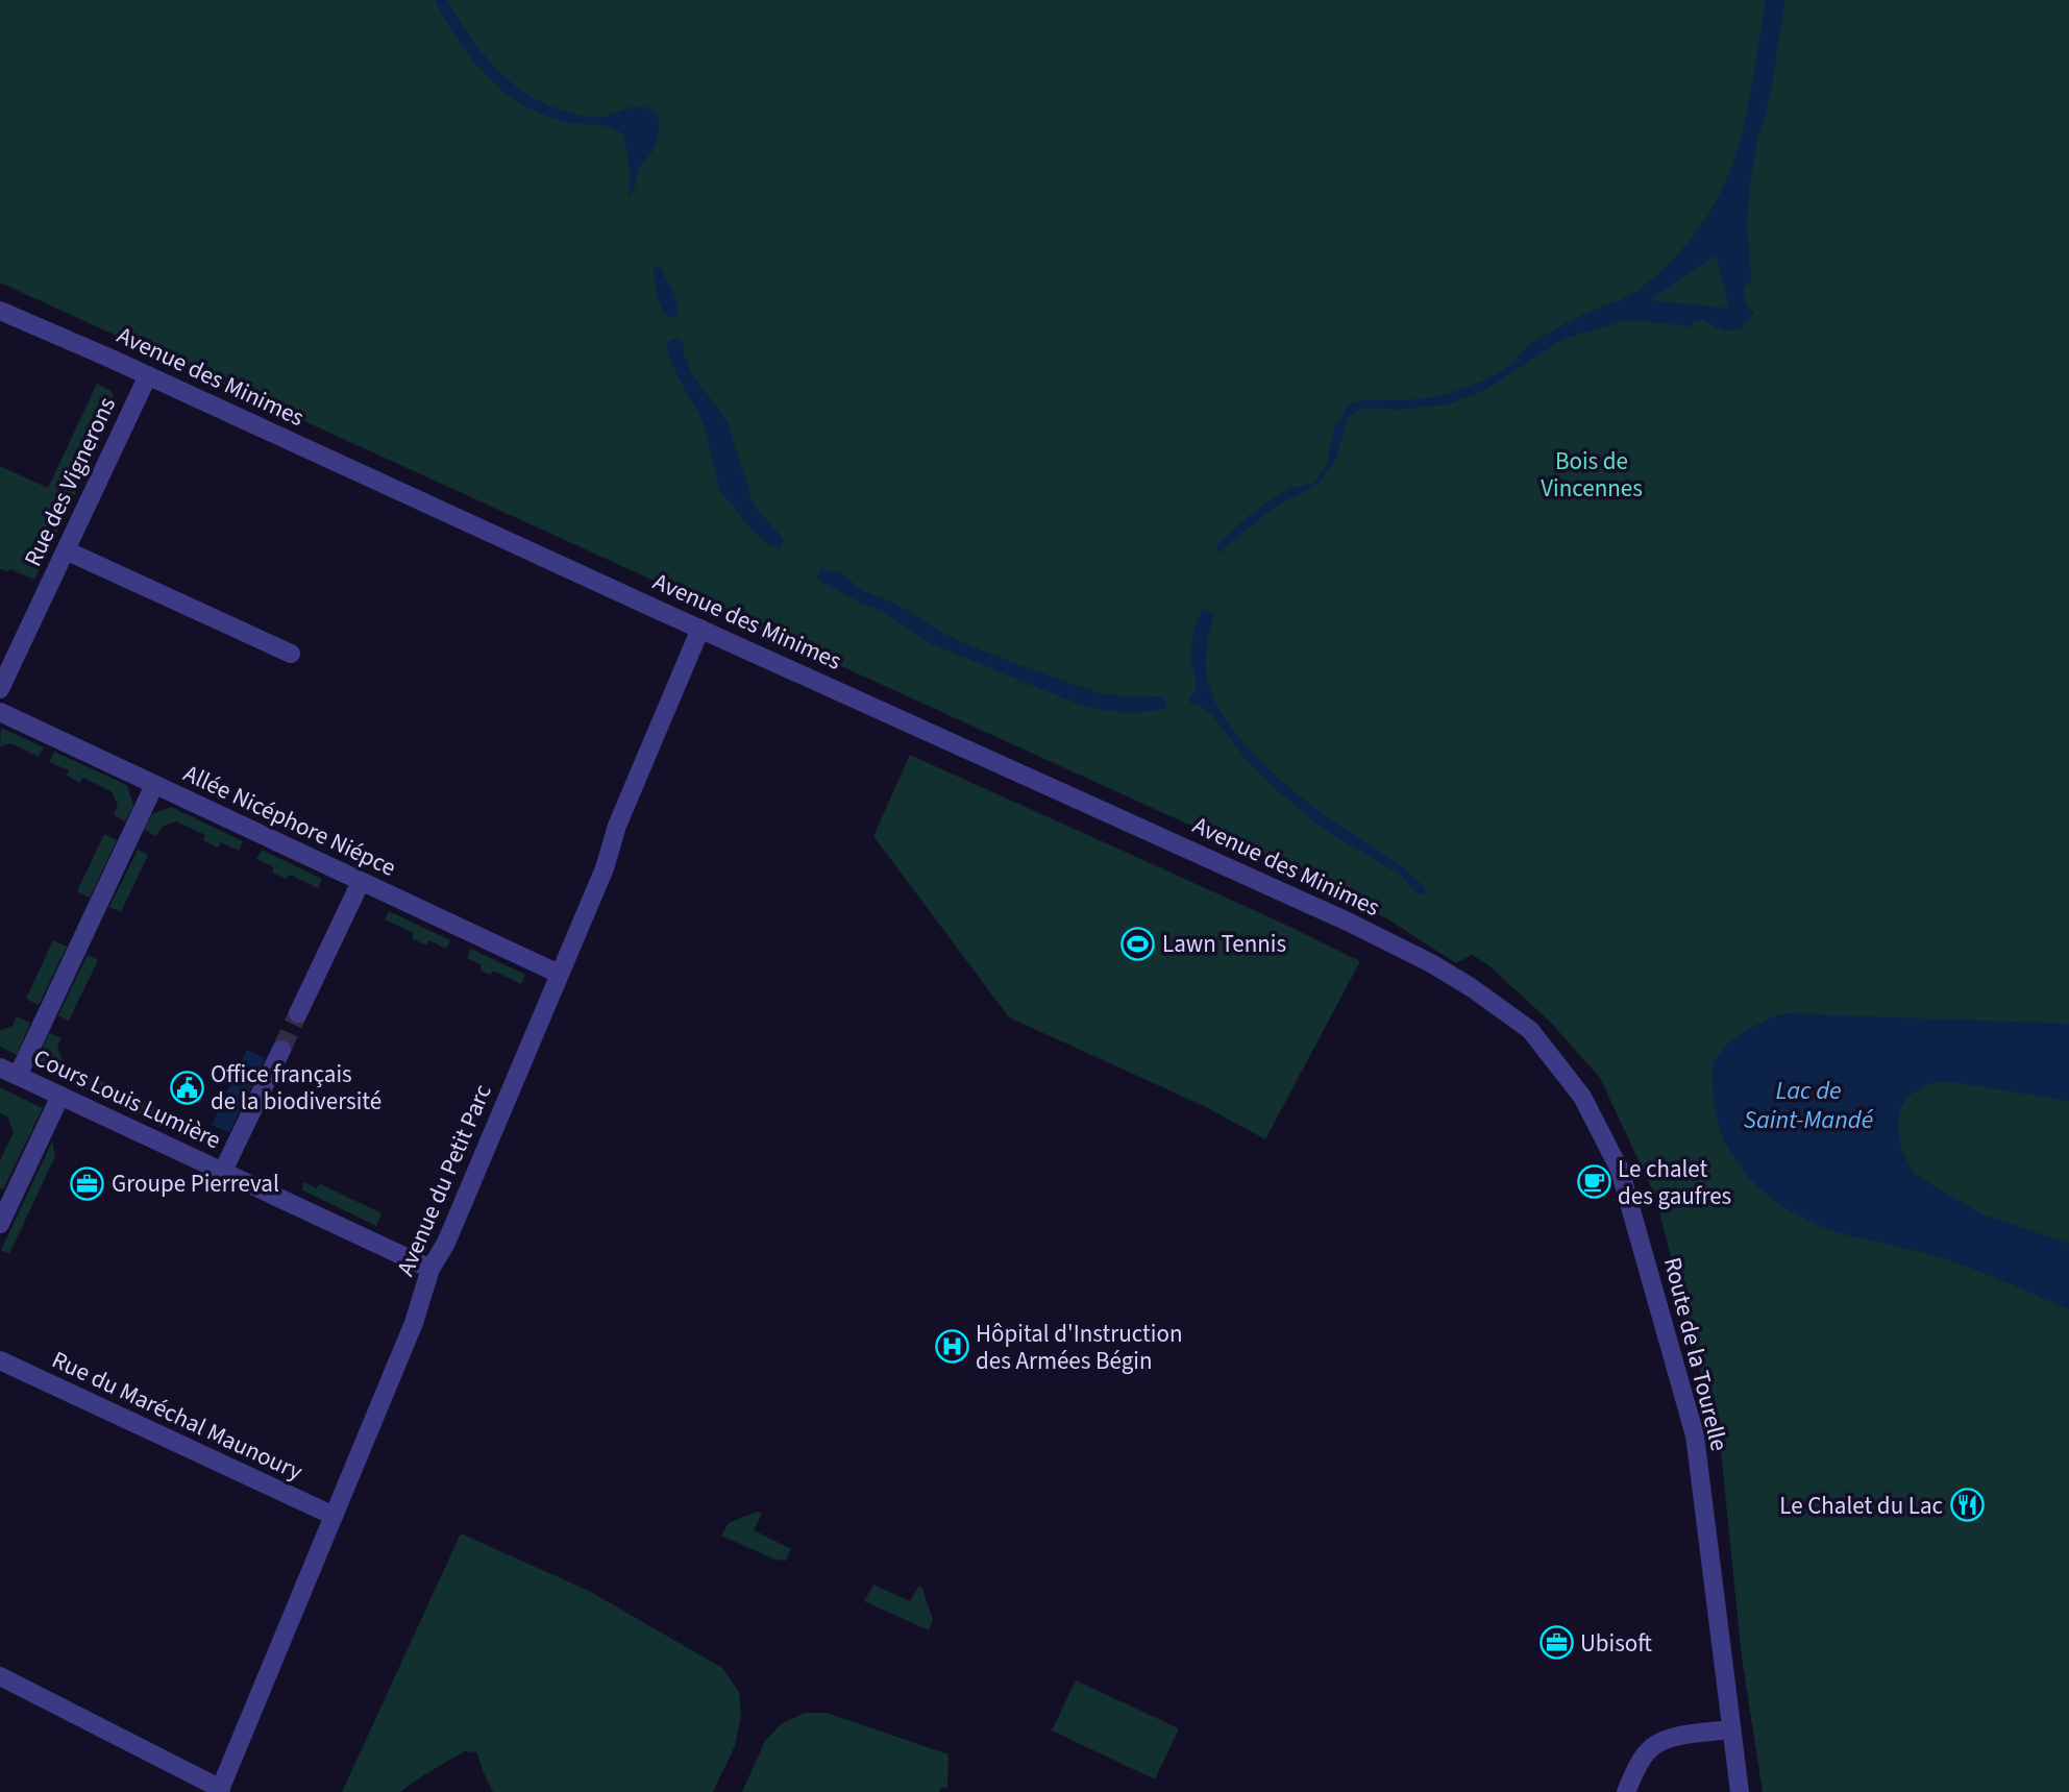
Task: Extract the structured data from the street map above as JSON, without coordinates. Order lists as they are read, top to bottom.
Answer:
{
  "streets": {
    "street": [
      "Avenue des Minimes",
      "Rue des Vignerons",
      "Allée Nicéphore Niépce",
      "Cours Louis Lumière",
      "Avenue du Petit Parc",
      "Route de la Tourelle",
      "Rue du Maréchal Maunoury"
    ]
  },
  "crossings": [
    ["Avenue des Minimes", "Rue des Vignerons"],
    ["Avenue des Minimes", "Avenue du Petit Parc"],
    ["Avenue des Minimes", "Route de la Tourelle"],
    ["Allée Nicéphore Niépce", "Avenue du Petit Parc"],
    ["Cours Louis Lumière", "Avenue du Petit Parc"],
    ["Avenue du Petit Parc", "Rue du Maréchal Maunoury"]
  ],
  "water": ["Lac de Saint-Mandé"],
  "parks": ["Bois de Vincennes"],
  "places": {
    "sports": ["Lawn Tennis"],
    "public building": ["Office français de la biodiversité"],
    "cafe": ["Le chalet des gaufres"],
    "office": ["Groupe Pierreval", "Ubisoft"],
    "hospital": ["Hôpital d'Instruction des Armées Bégin"],
    "restaurant": ["Le Chalet du Lac"]
  }
}
